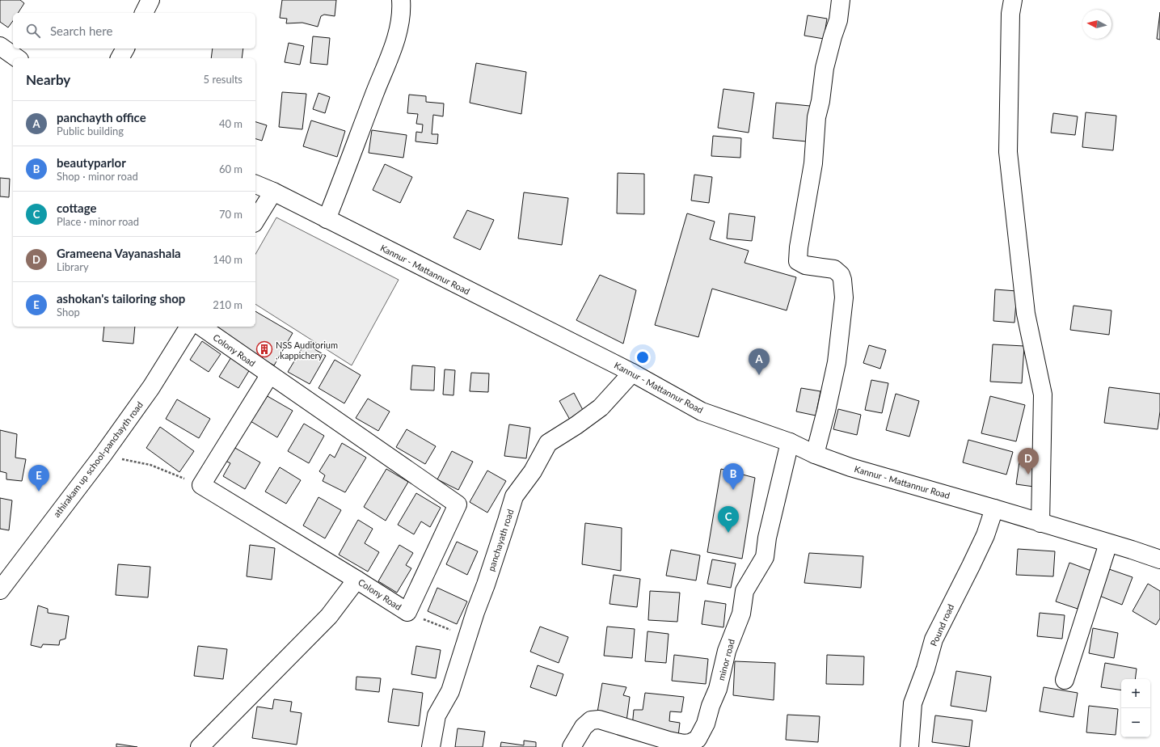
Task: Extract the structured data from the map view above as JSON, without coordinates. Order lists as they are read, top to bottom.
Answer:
{
  "streets": {
    "street": [
      "Kannur - Mattannur Road",
      "Colony Road",
      "athirakam up school-panchayth road",
      "panchayath road",
      "Pound road",
      "minor road"
    ]
  },
  "crossings": [
    ["Kannur - Mattannur Road", "panchayath road"],
    ["Kannur - Mattannur Road", "Pound road"],
    ["Kannur - Mattannur Road", "minor road"]
  ],
  "places": {
    "building": ["NSS Auditorium , kappichery"]
  },
  "north": "left",
  "page": {
    "search": "Search here",
    "heading": ["Nearby", "5 results"],
    "list": [
      {
        "mark": "A",
        "name": "panchayth office",
        "note": "Public building",
        "value": "40 m"
      },
      {
        "mark": "B",
        "name": "beautyparlor",
        "note": "Shop · minor road",
        "value": "60 m"
      },
      {
        "mark": "C",
        "name": "cottage",
        "note": "Place · minor road",
        "value": "70 m"
      },
      {
        "mark": "D",
        "name": "Grameena Vayanashala",
        "note": "Library",
        "value": "140 m"
      },
      {
        "mark": "E",
        "name": "ashokan's tailoring shop",
        "note": "Shop",
        "value": "210 m"
      }
    ],
    "pins": [
      "A",
      "D",
      "B",
      "E",
      "C"
    ],
    "map_buttons": ["+", "−"]
  }
}
